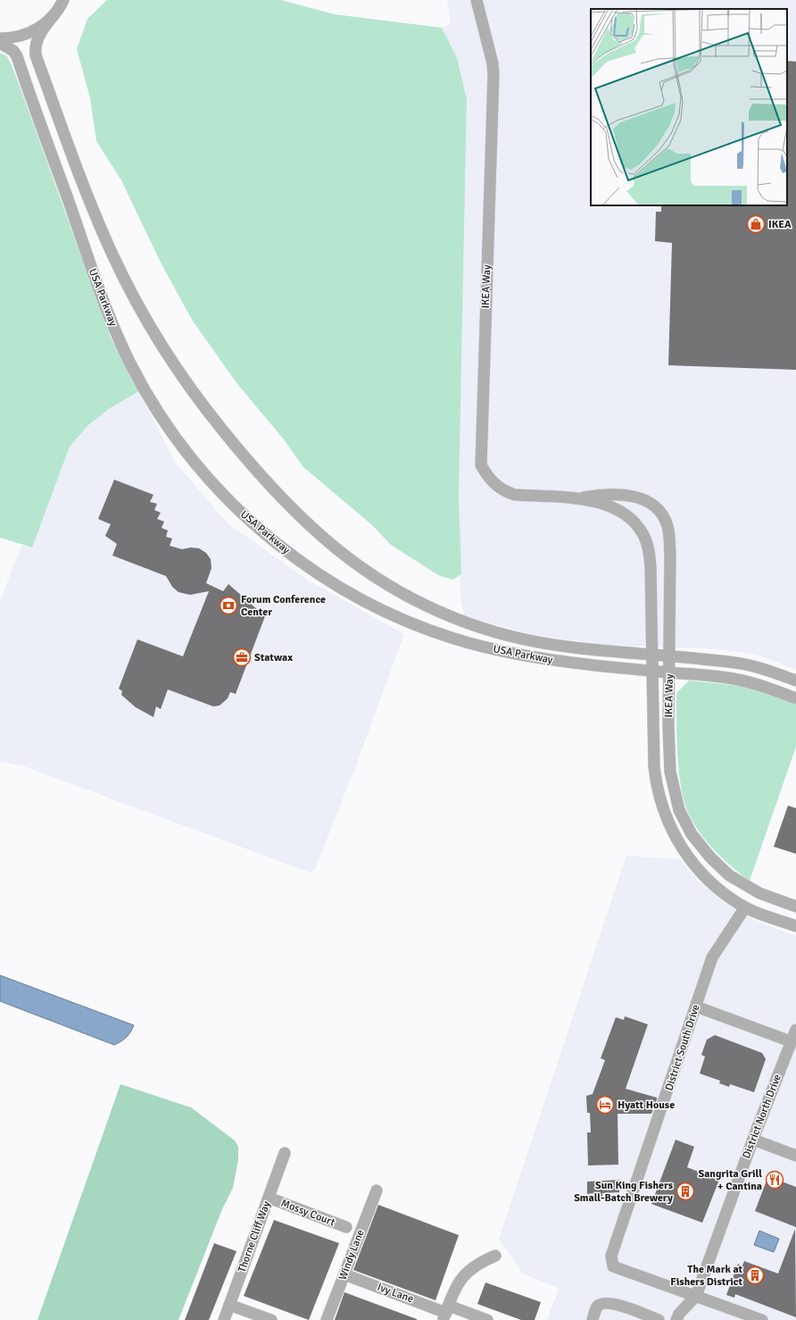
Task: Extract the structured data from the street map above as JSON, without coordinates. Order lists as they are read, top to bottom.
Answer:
{
  "streets": {
    "street": [
      "IKEA Way",
      "USA Parkway",
      "District South Drive",
      "District North Drive",
      "Mossy Court",
      "Thorne Cliff Way",
      "Windy Lane",
      "Ivy Lane"
    ]
  },
  "crossings": [
    ["IKEA Way", "USA Parkway"],
    ["IKEA Way", "District South Drive"],
    ["District South Drive", "District North Drive"],
    ["Mossy Court", "Thorne Cliff Way"],
    ["Windy Lane", "Ivy Lane"]
  ],
  "places": {
    "shop": ["IKEA"],
    "bank": ["Forum Conference Center"],
    "office": ["Statwax"],
    "hotel": ["Hyatt House"],
    "restaurant": ["Sangrita Grill + Cantina"],
    "building": ["Sun King Fishers Small-Batch Brewery", "The Mark at Fishers District"]
  }
}
